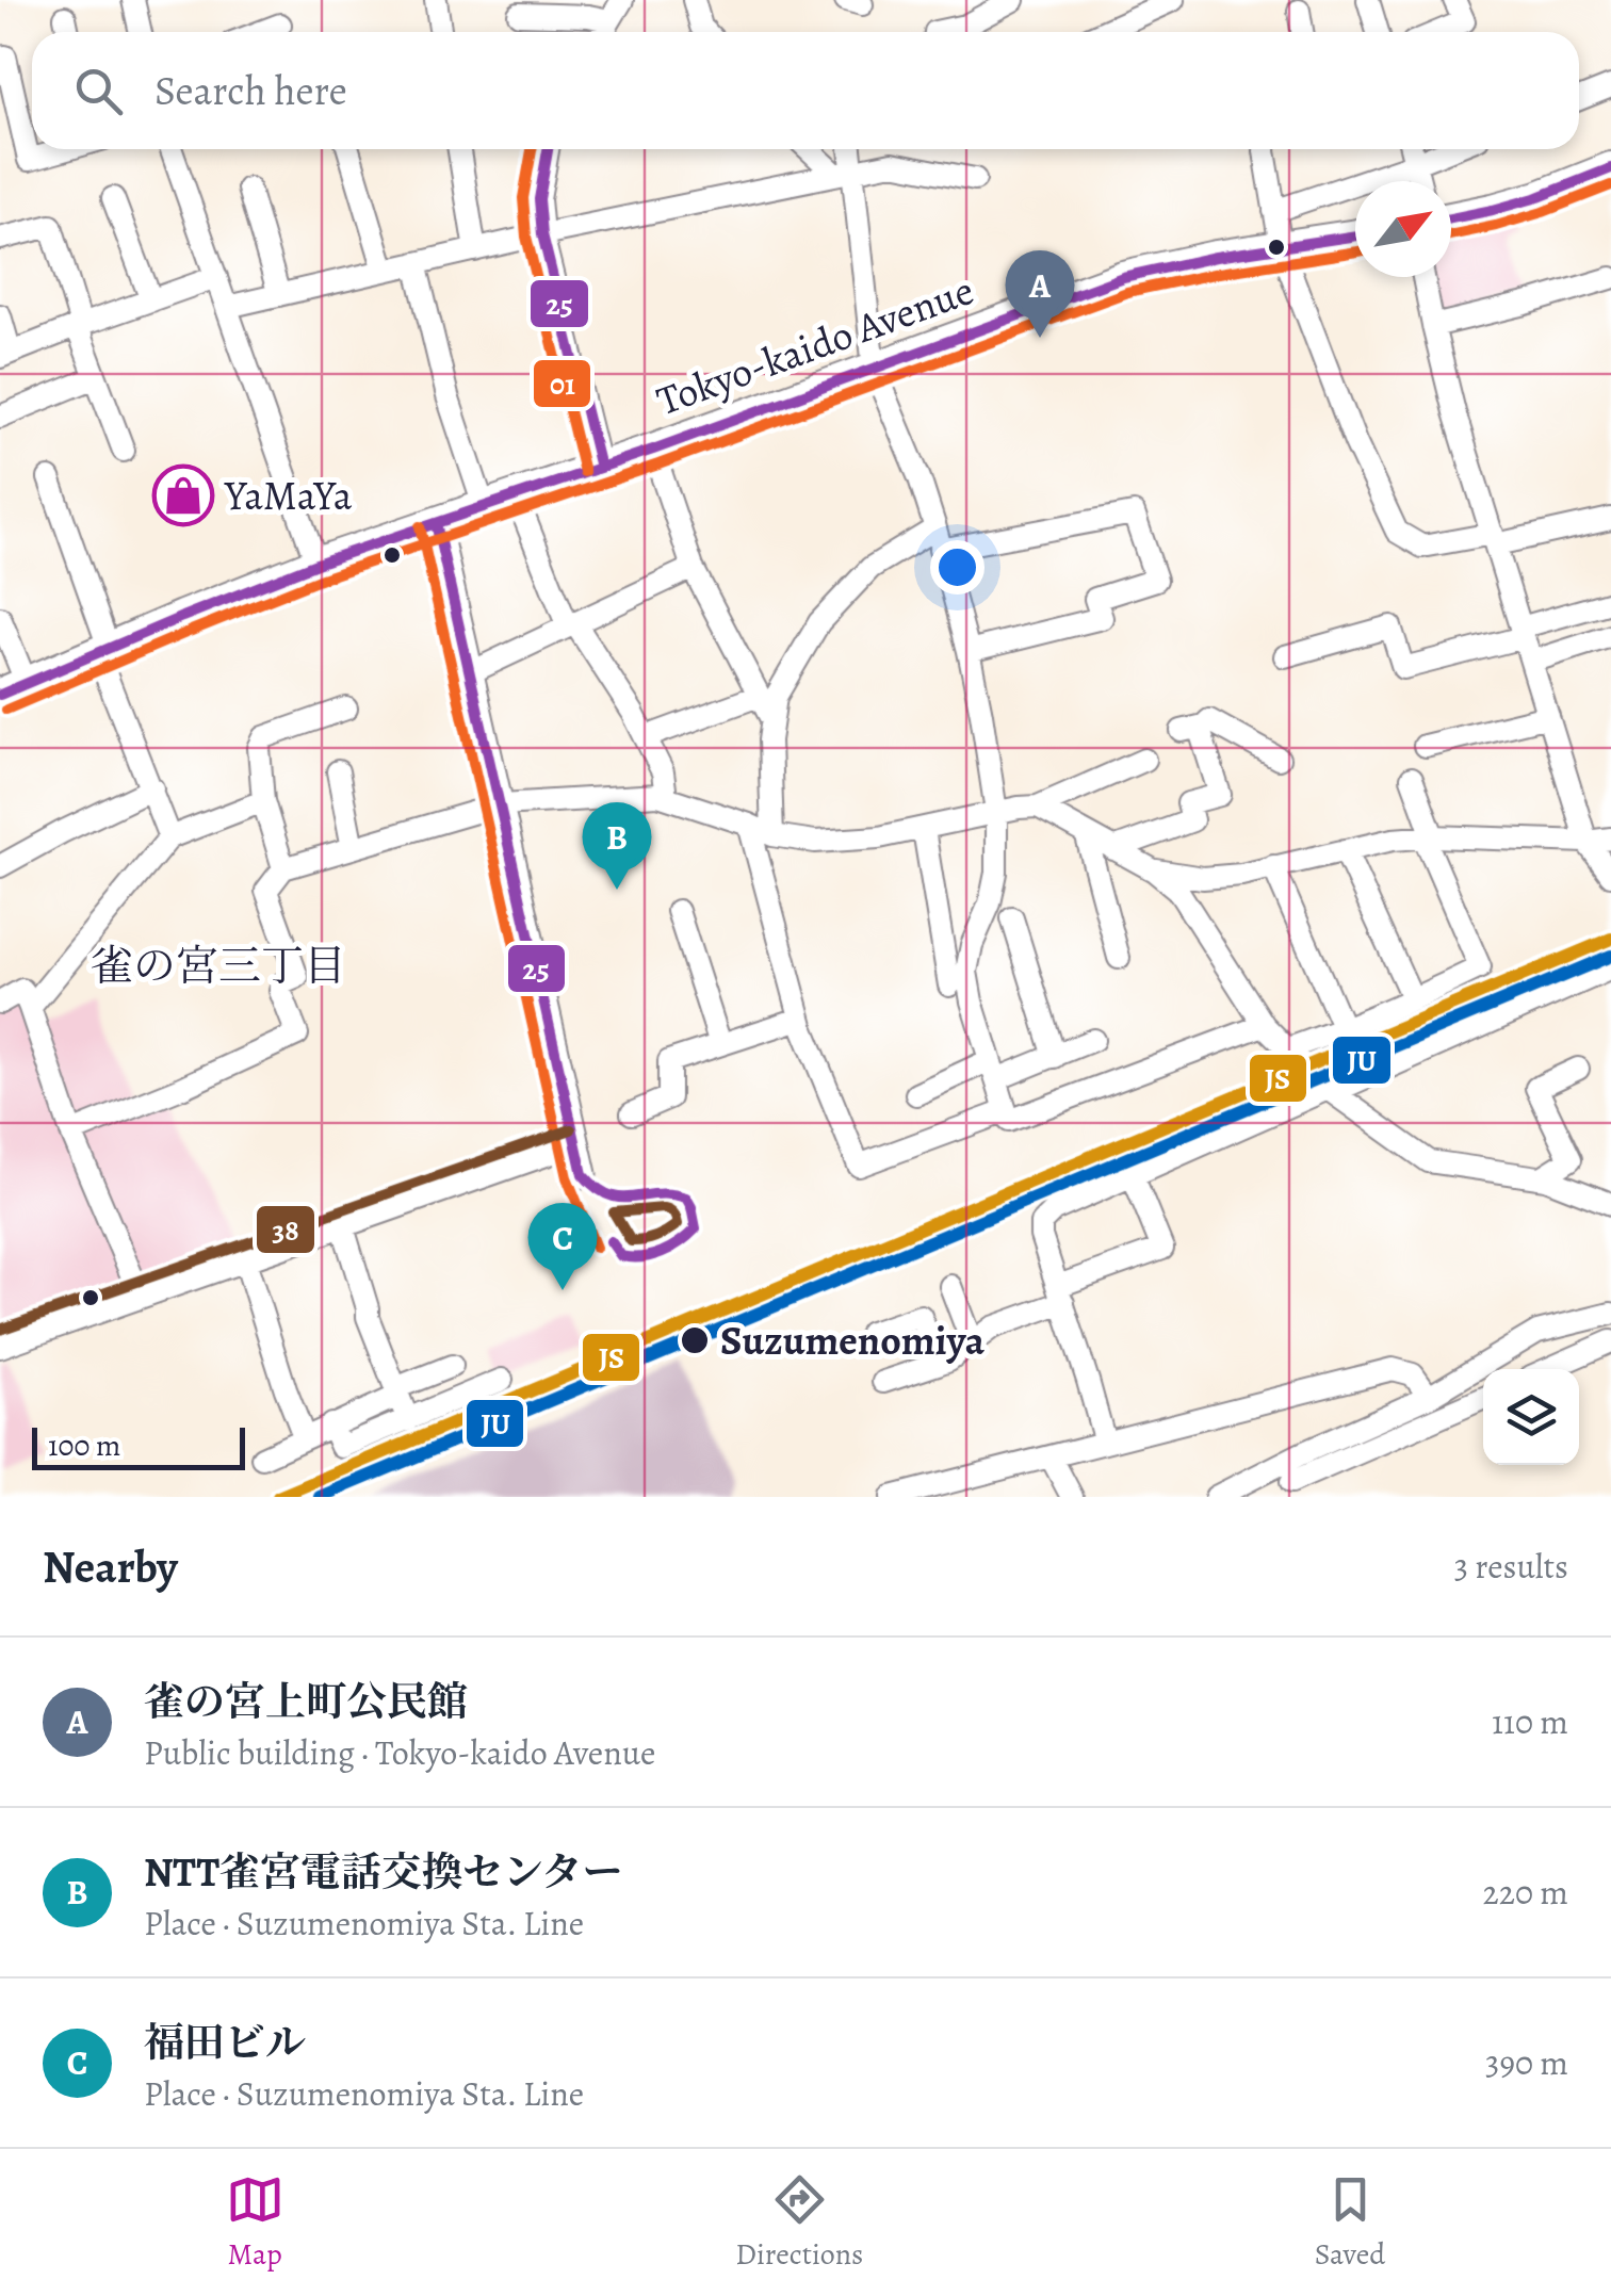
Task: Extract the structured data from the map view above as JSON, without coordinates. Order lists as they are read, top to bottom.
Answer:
{
  "streets": {
    "highway": ["Tokyo-kaido Avenue"]
  },
  "districts": ["雀の宮三丁目"],
  "places": {
    "shop": ["YaMaYa"],
    "other": ["Suzumenomiya"]
  },
  "lines": [
    "transit line 25",
    "transit line 01",
    "transit line JS",
    "transit line JU",
    "transit line 38"
  ],
  "scale_bar": "100 m",
  "north": "top right",
  "page": {
    "search": "Search here",
    "pins": ["A", "B", "C"],
    "scale": "100 m",
    "heading": ["Nearby", "3 results"],
    "list": [
      {
        "mark": "A",
        "name": "雀の宮上町公民館",
        "note": "Public building · Tokyo-kaido Avenue",
        "value": "110 m"
      },
      {
        "mark": "B",
        "name": "NTT雀宮電話交換センター",
        "note": "Place · Suzumenomiya Sta. Line",
        "value": "220 m"
      },
      {
        "mark": "C",
        "name": "福田ビル",
        "note": "Place · Suzumenomiya Sta. Line",
        "value": "390 m"
      }
    ],
    "nav": ["Map", "Directions", "Saved"]
  }
}
